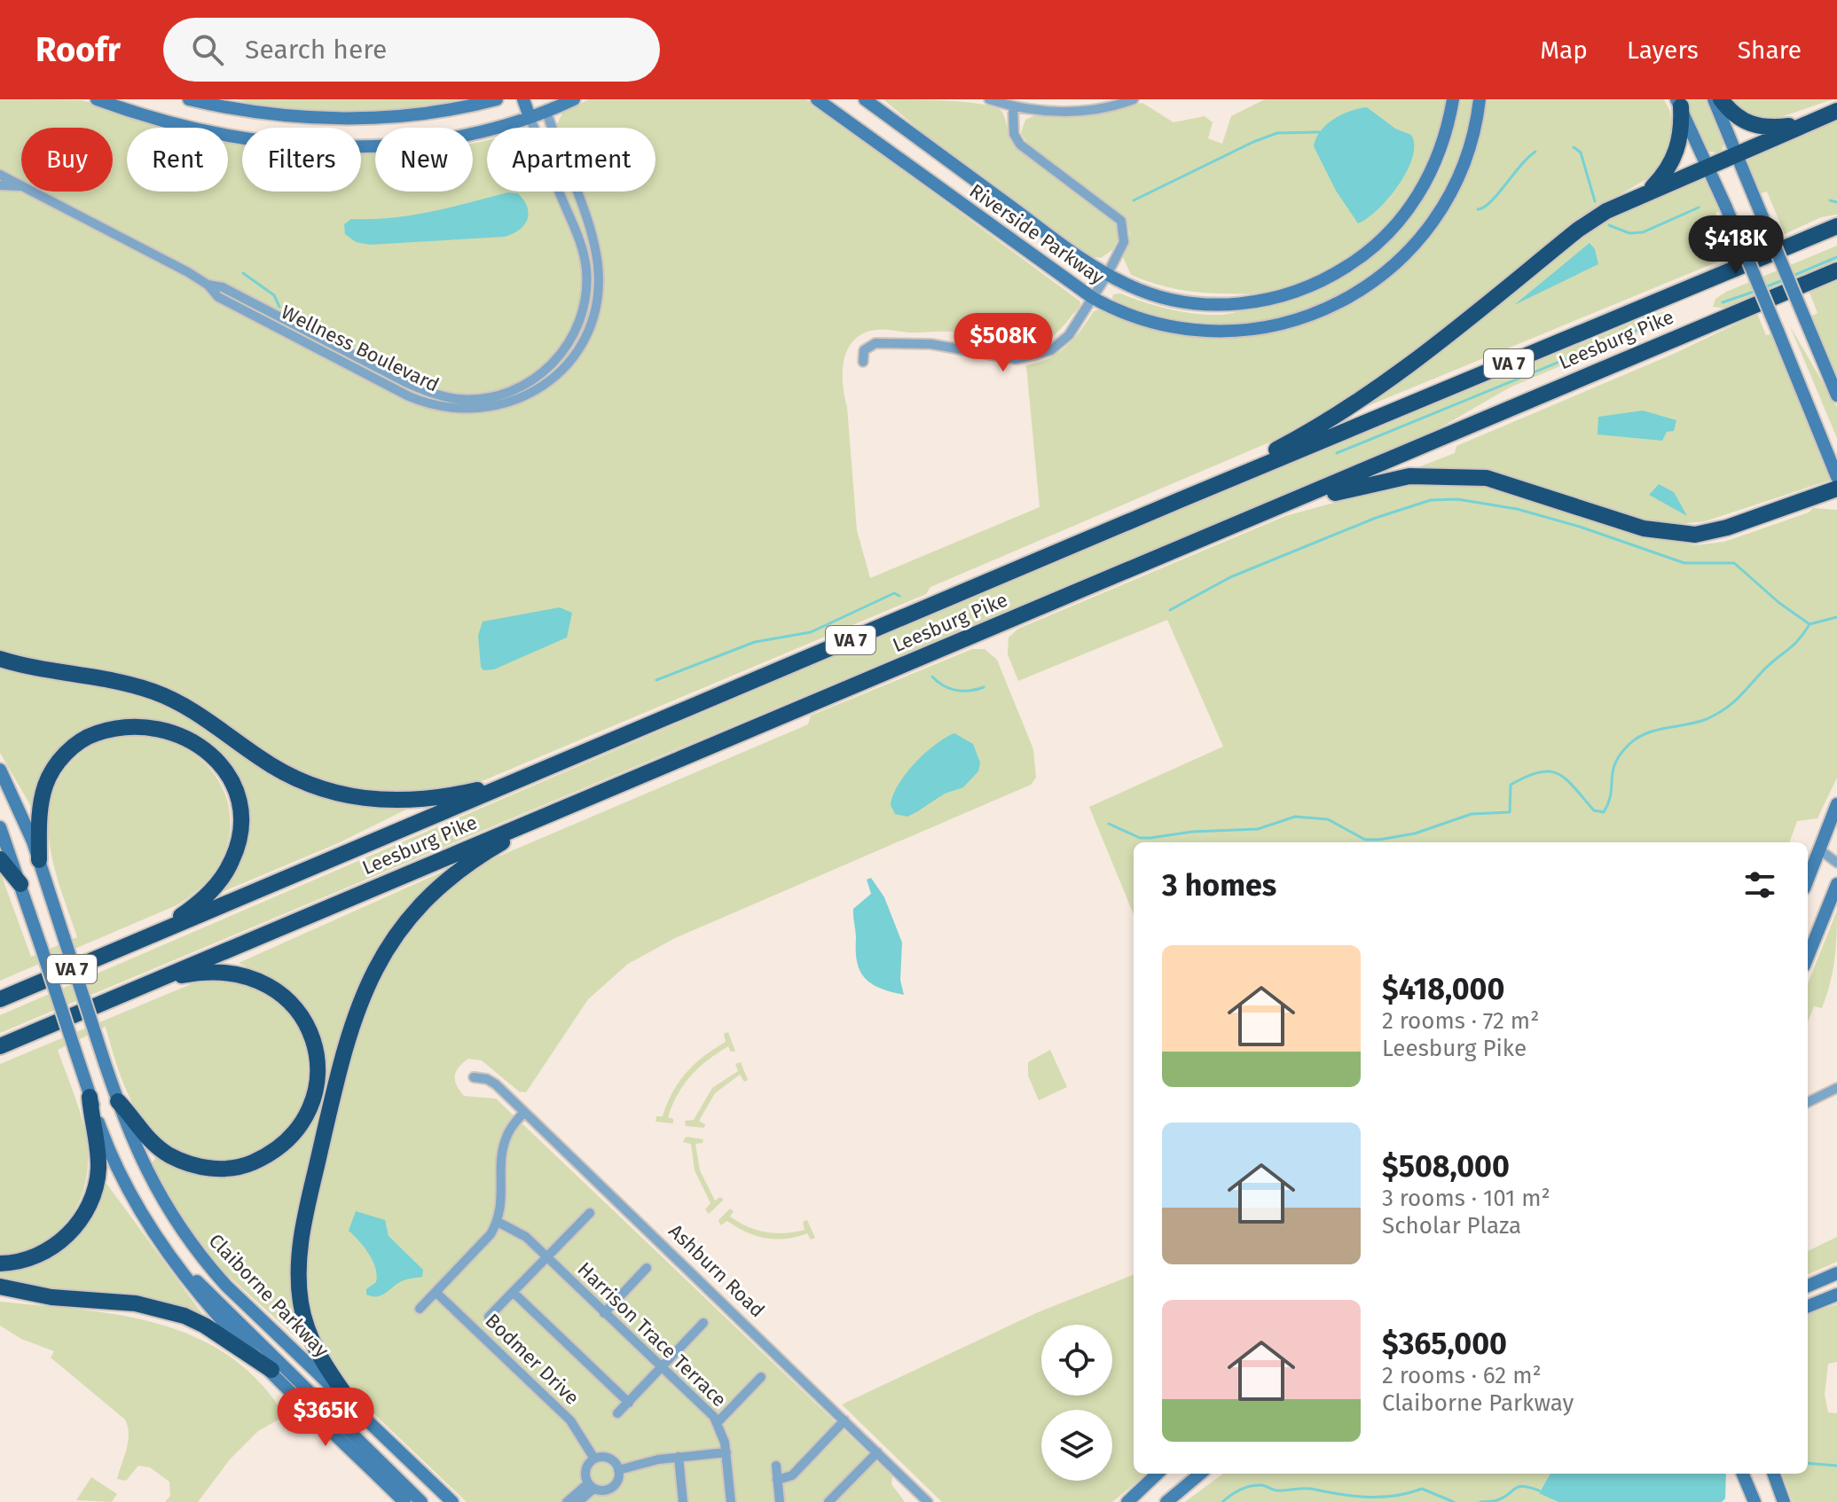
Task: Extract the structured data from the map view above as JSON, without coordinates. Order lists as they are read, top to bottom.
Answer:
{
  "streets": {
    "highway": ["Leesburg Pike", "VA 7"],
    "main road": ["Riverside Parkway", "Claiborne Parkway"],
    "street": [
      "Wellness Boulevard",
      "Ashburn Road",
      "Harrison Trace Terrace",
      "Bodmer Drive"
    ]
  },
  "page": {
    "header": "Roofr",
    "search": "Search here",
    "nav": ["Map", "Layers", "Share"],
    "chip": [
      "Buy",
      "Rent",
      "Filters",
      "New",
      "Apartment"
    ],
    "price": ["$418K", "$508K", "$365K"],
    "heading": "3 homes",
    "list": [
      {
        "name": "$418,000",
        "note": "2 rooms · 72 m² · Leesburg Pike"
      },
      {
        "name": "$508,000",
        "note": "3 rooms · 101 m² · Scholar Plaza"
      },
      {
        "name": "$365,000",
        "note": "2 rooms · 62 m² · Claiborne Parkway"
      }
    ]
  }
}
